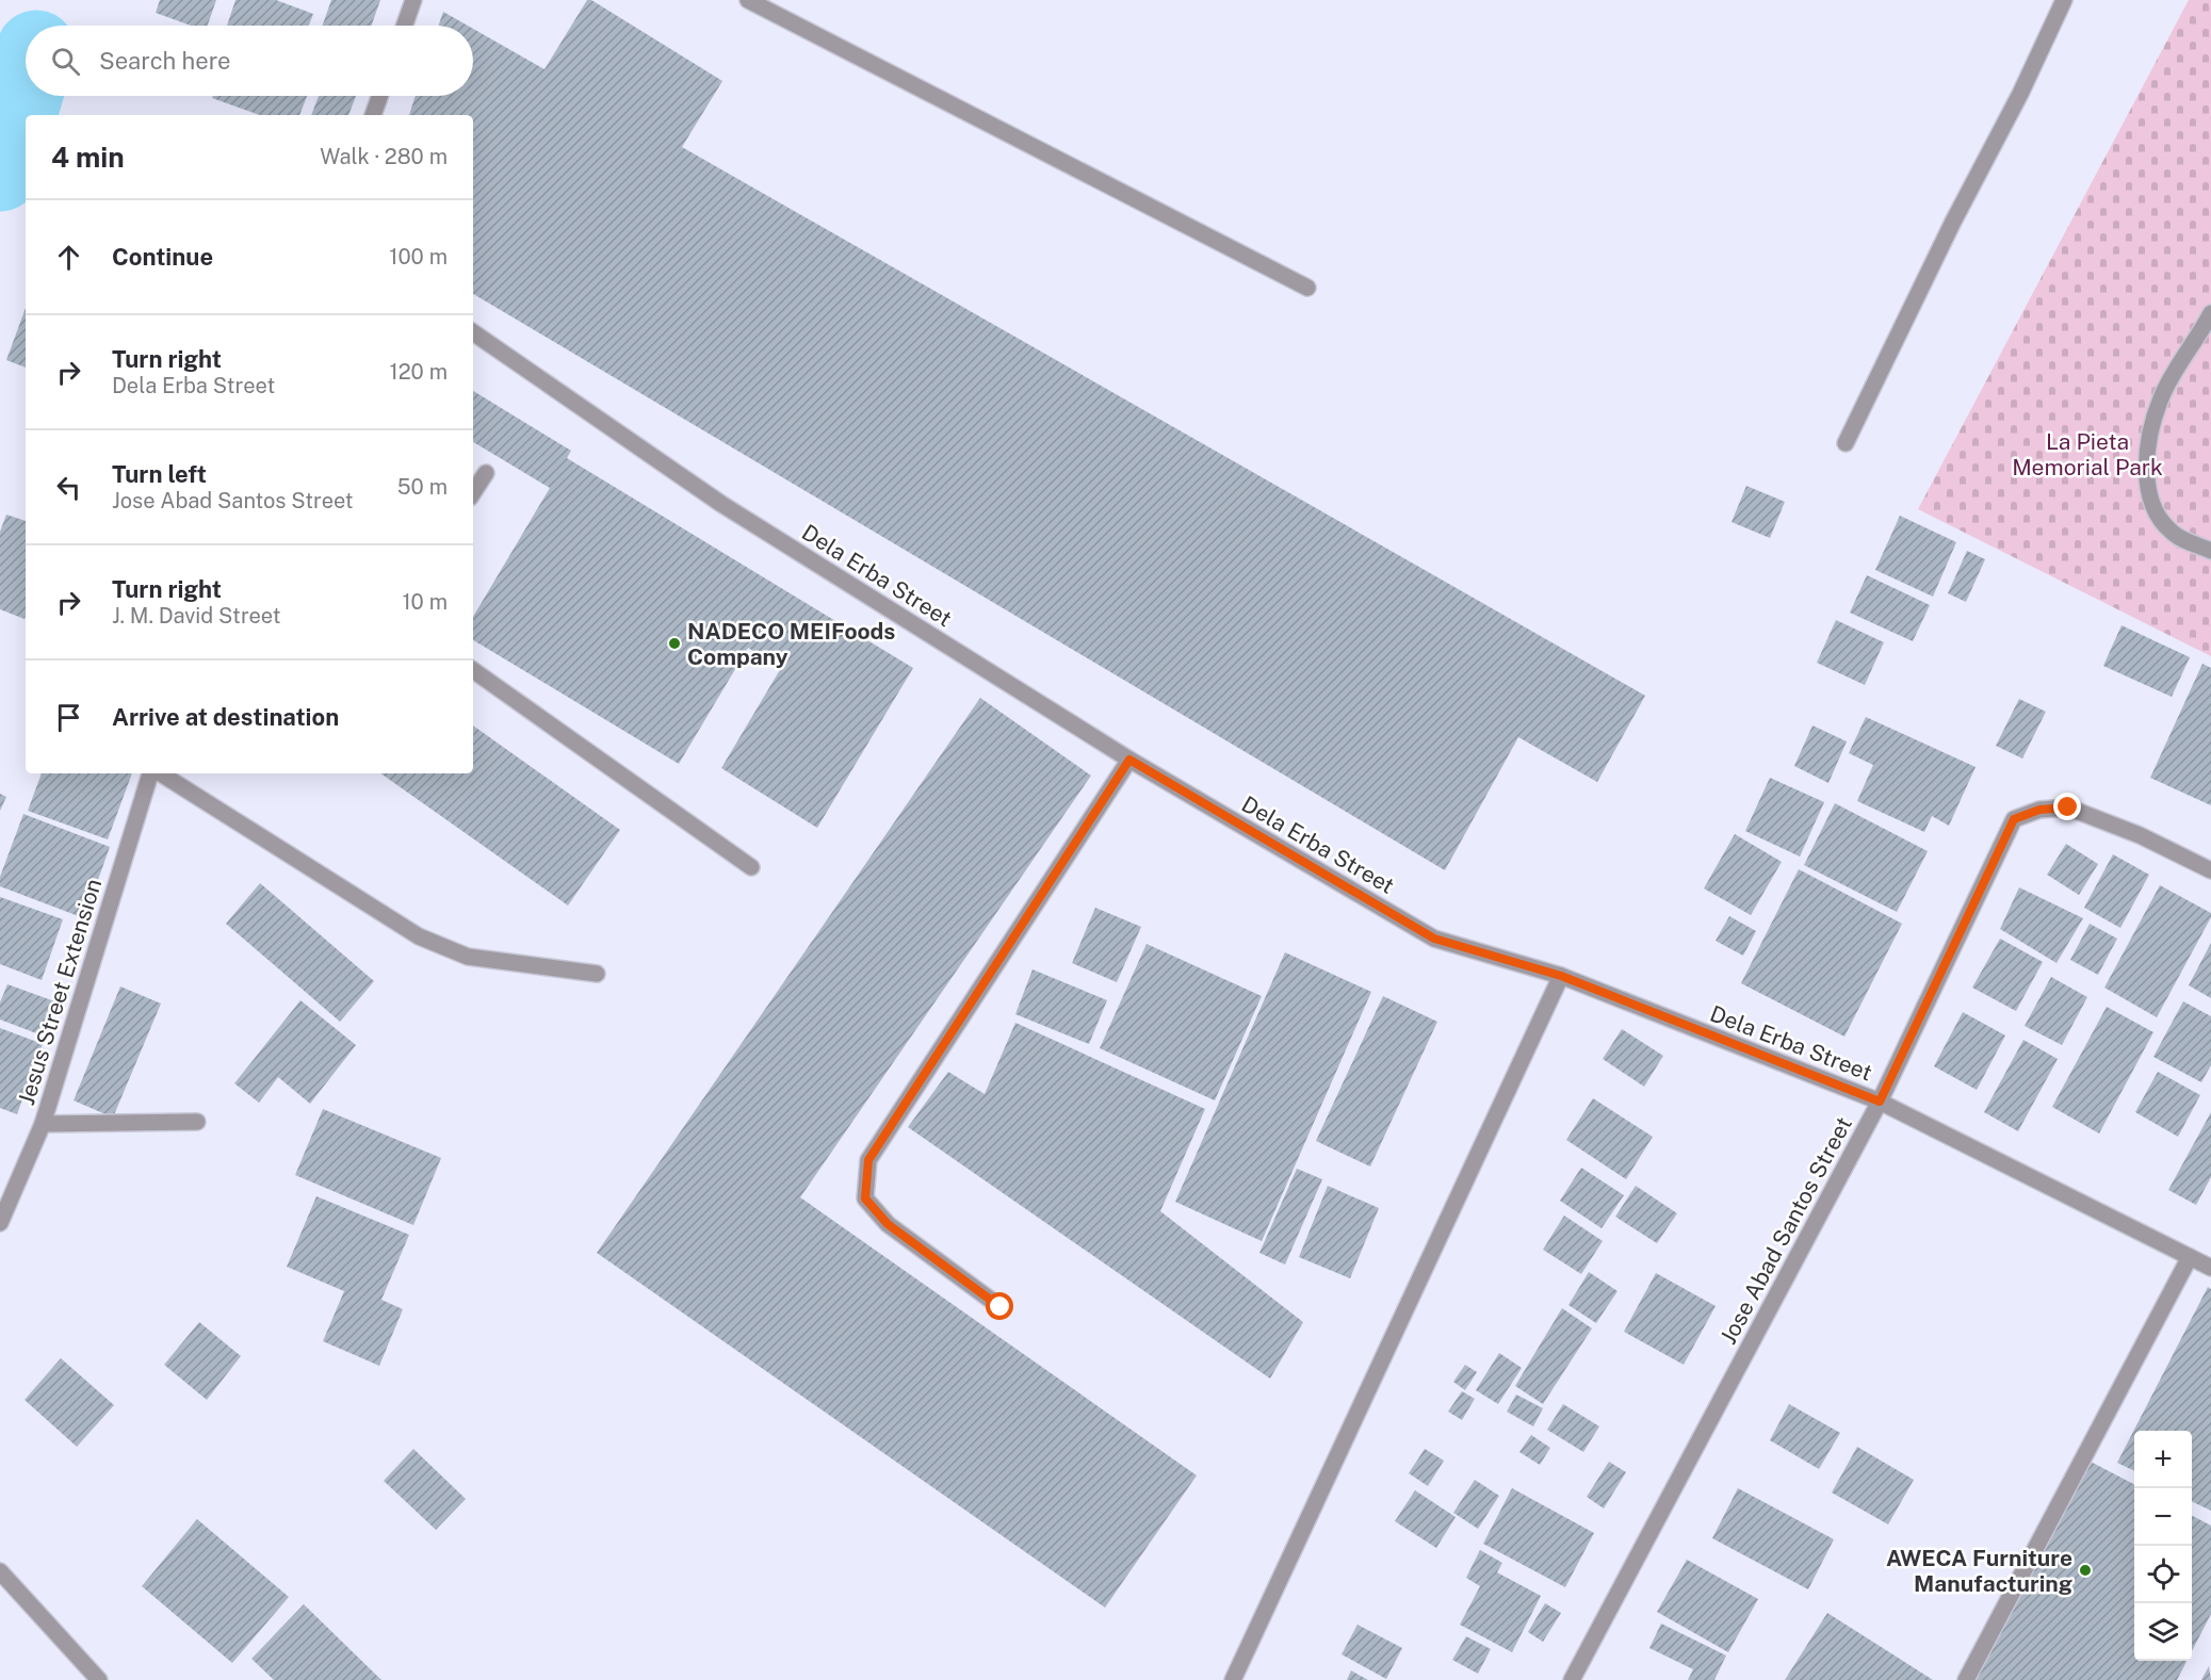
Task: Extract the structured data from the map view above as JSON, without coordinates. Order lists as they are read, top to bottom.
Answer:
{
  "streets": {
    "street": ["Dela Erba Street", "Jesus Street Extension", "Jose Abad Santos Street"]
  },
  "crossings": [
    ["Dela Erba Street", "Jose Abad Santos Street"]
  ],
  "parks": ["La Pieta Memorial Park"],
  "places": ["NADECO MEIFoods Company", "AWECA Furniture Manufacturing"],
  "page": {
    "search": "Search here",
    "heading": ["4 min", "Walk · 280 m"],
    "list": [
      ["Continue", "100 m"],
      ["Turn right", "Dela Erba Street", "120 m"],
      ["Turn left", "Jose Abad Santos Street", "50 m"],
      ["Turn right", "J. M. David Street", "10 m"],
      "Arrive at destination"
    ],
    "map_buttons": ["+", "−"]
  }
}
